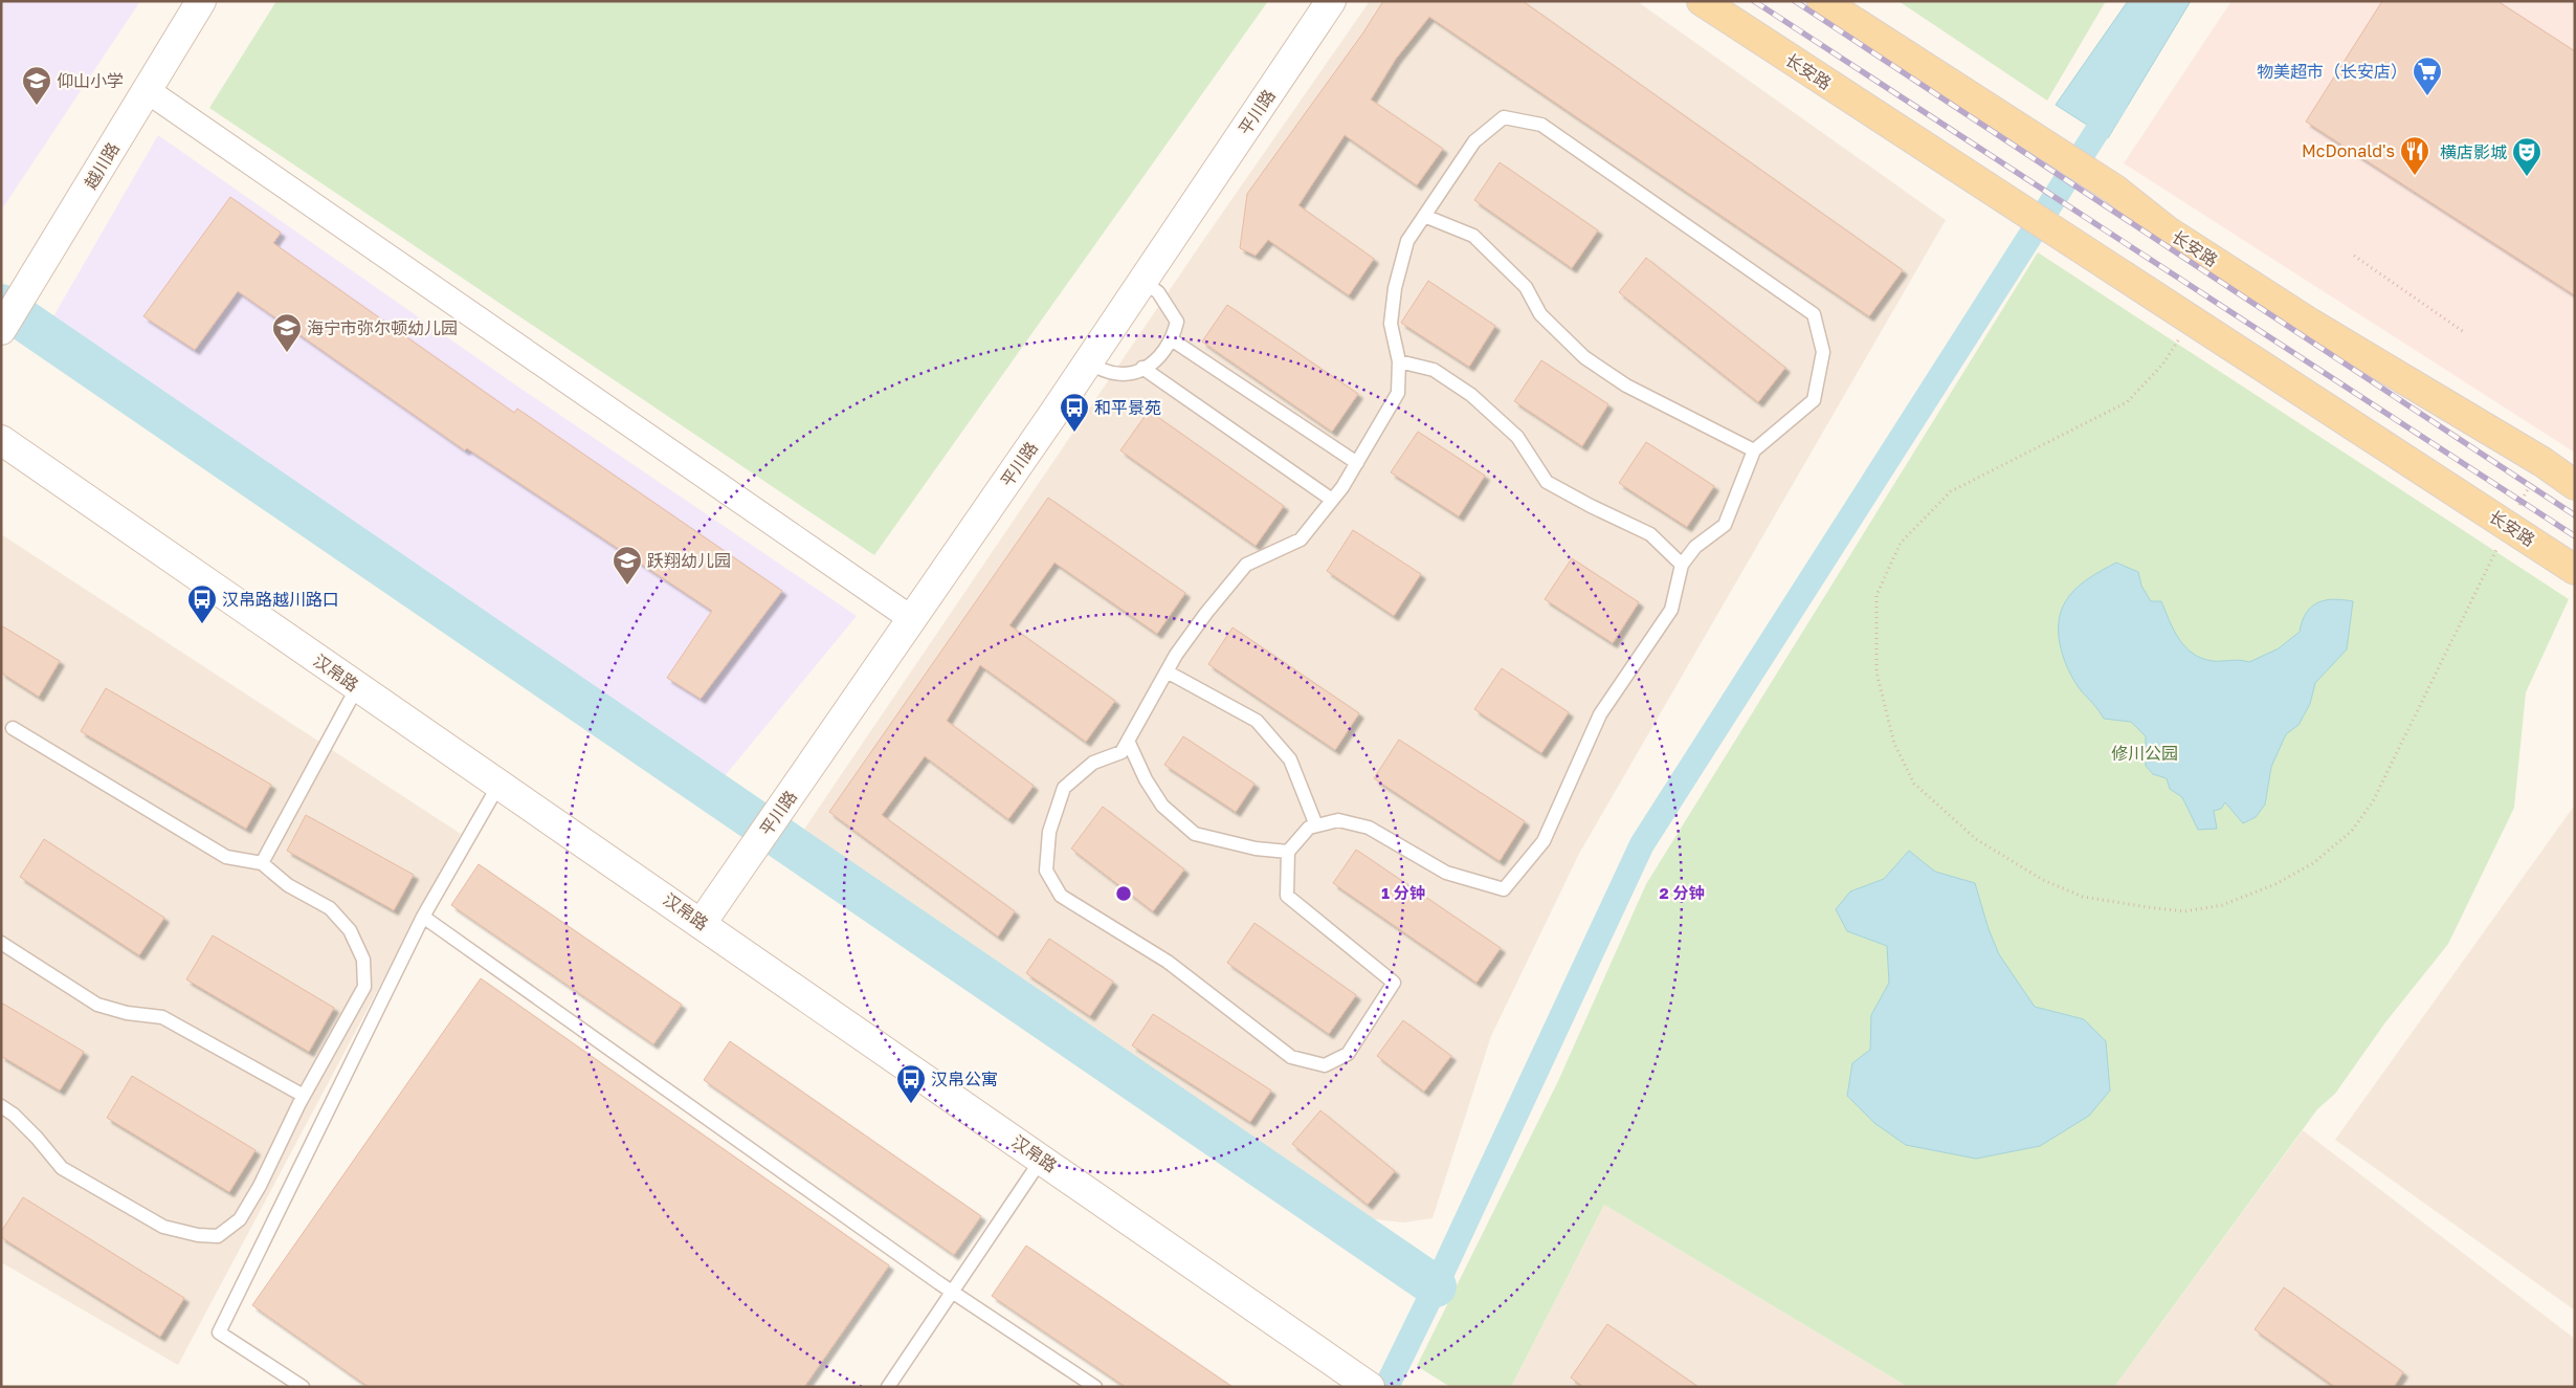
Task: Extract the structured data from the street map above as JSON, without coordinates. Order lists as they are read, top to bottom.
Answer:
{
  "streets": {
    "main road": ["长安路"],
    "street": ["平川路", "越川路", "汉帛路"]
  },
  "crossings": [
    ["平川路", "汉帛路"]
  ],
  "parks": ["修川公园"],
  "places": {
    "supermarket": ["物美超市（长安店）"],
    "school or university": ["仰山小学", "海宁市弥尔顿幼儿园", "跃翔幼儿园"],
    "restaurant": ["McDonald's"],
    "theatre": ["横店影城"],
    "bus stop": ["和平景苑", "汉帛路越川路口", "汉帛公寓"]
  },
  "rings": ["1 分钟", "2 分钟"]
}
